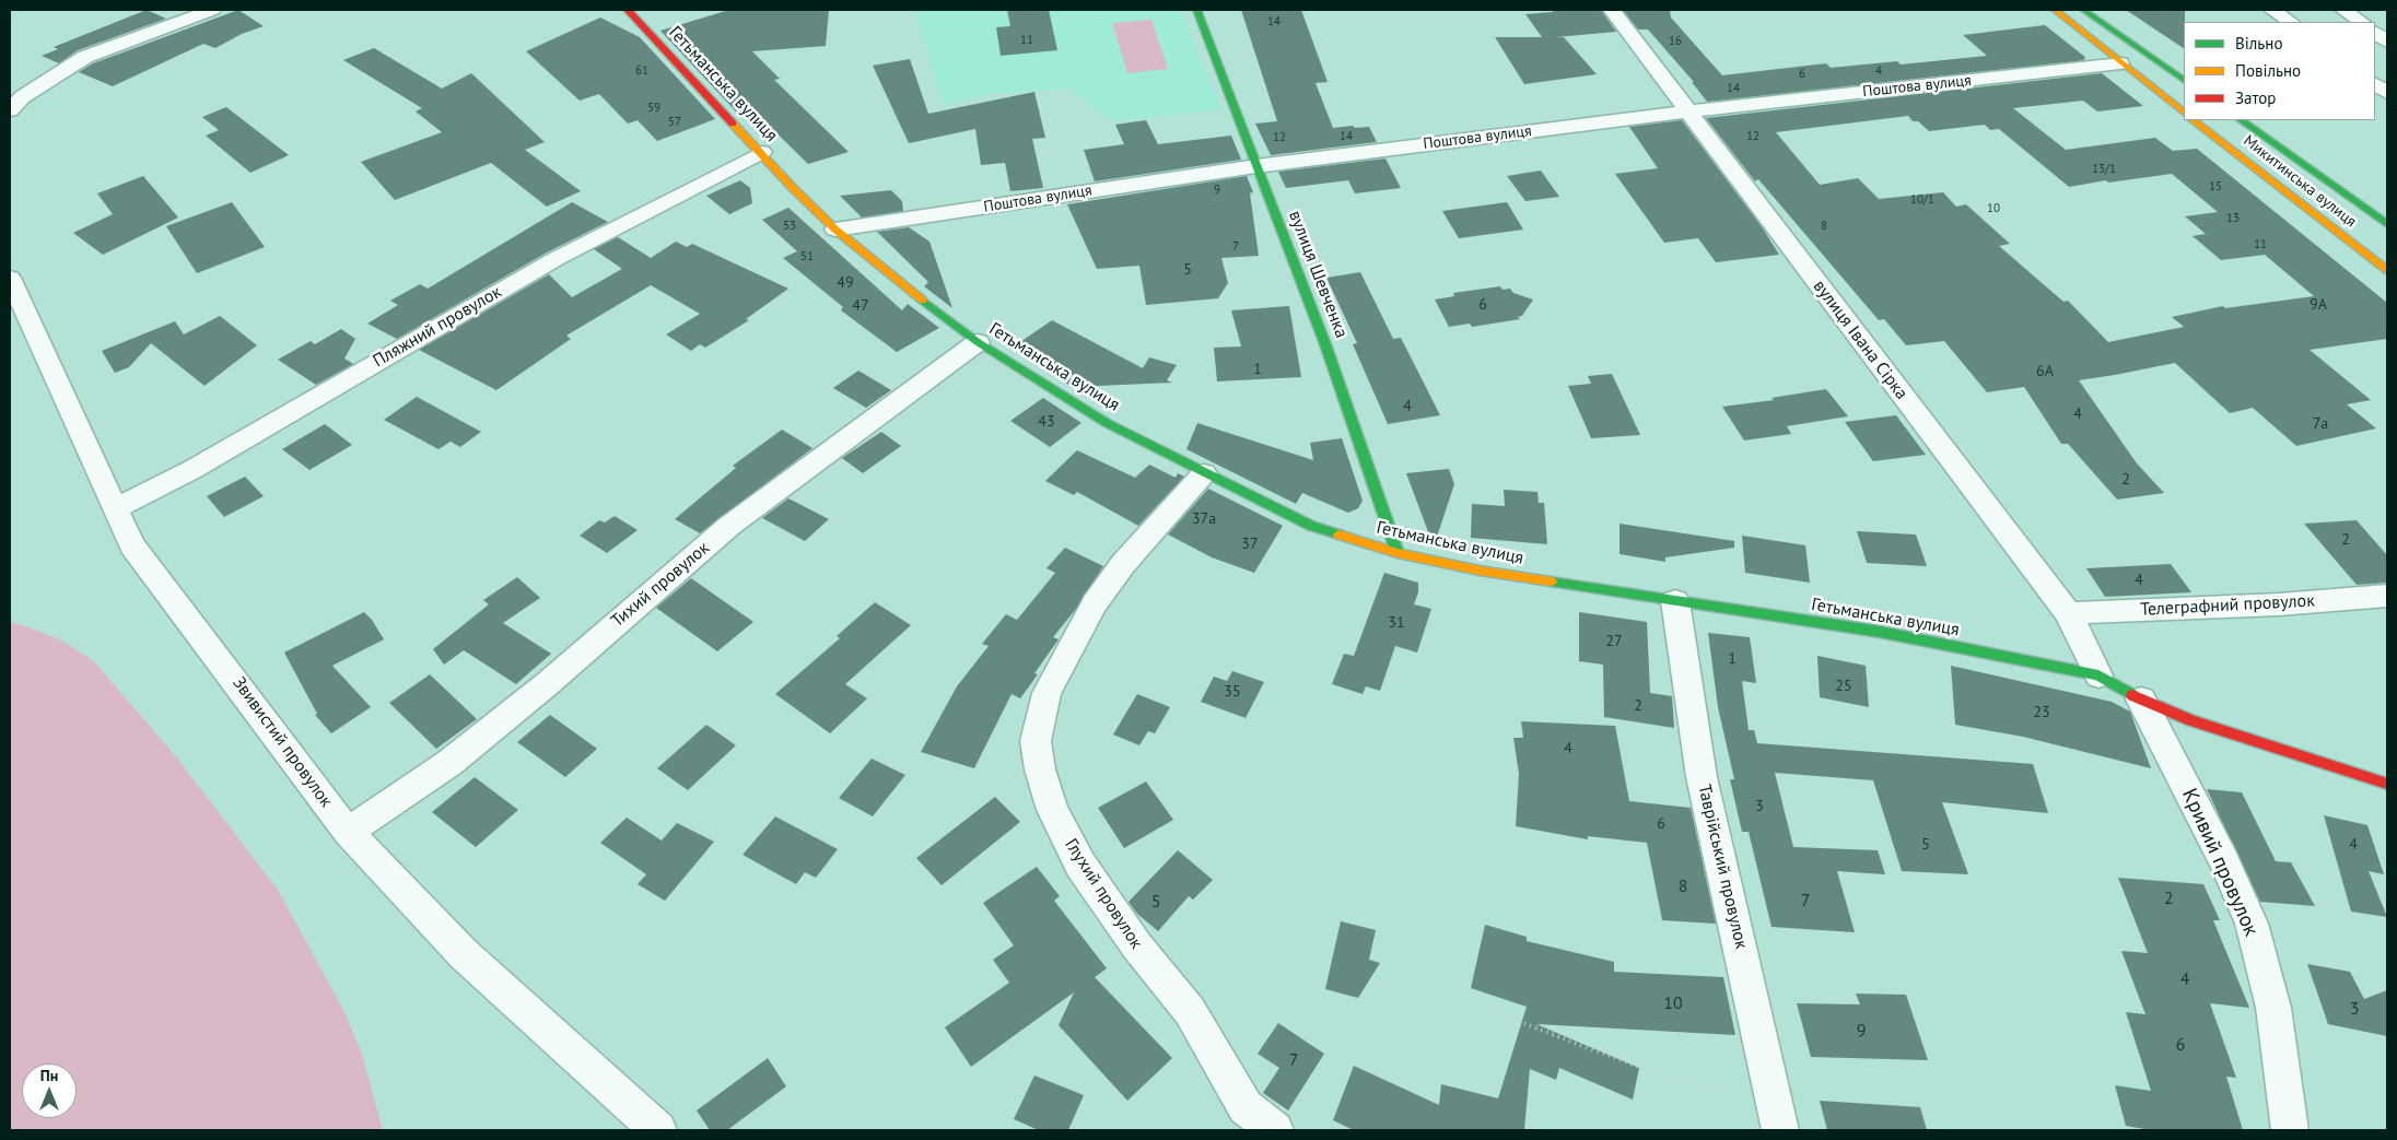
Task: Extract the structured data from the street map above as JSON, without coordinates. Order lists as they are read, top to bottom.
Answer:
{
  "streets": {
    "street": [
      "Гетьманська вулиця",
      "Поштова вулиця",
      "Микитинська вулиця",
      "вулиця Шевченка",
      "Пляжний провулок",
      "вулиця Івана Сірка",
      "Тихий провулок",
      "Телеграфний провулок",
      "Звивистий провулок",
      "Кривий провулок",
      "Таврійський провулок",
      "Глухий провулок"
    ]
  },
  "crossings": [
    ["Гетьманська вулиця", "Поштова вулиця"],
    ["Гетьманська вулиця", "вулиця Шевченка"],
    ["Гетьманська вулиця", "Пляжний провулок"],
    ["Гетьманська вулиця", "вулиця Івана Сірка"],
    ["Гетьманська вулиця", "Тихий провулок"],
    ["Гетьманська вулиця", "Кривий провулок"],
    ["Гетьманська вулиця", "Таврійський провулок"],
    ["Гетьманська вулиця", "Глухий провулок"],
    ["Поштова вулиця", "вулиця Шевченка"],
    ["Поштова вулиця", "вулиця Івана Сірка"],
    ["Пляжний провулок", "Звивистий провулок"],
    ["вулиця Івана Сірка", "Телеграфний провулок"],
    ["Тихий провулок", "Звивистий провулок"]
  ],
  "house_numbers": [
    "14",
    "11",
    "16",
    "61",
    "4",
    "6",
    "14",
    "59",
    "57",
    "14",
    "12",
    "12",
    "13/1",
    "15",
    "9",
    "10/1",
    "10",
    "13",
    "53",
    "8",
    "11",
    "7",
    "51",
    "5",
    "49",
    "6",
    "9А",
    "47",
    "1",
    "6А",
    "4",
    "4",
    "43",
    "7а",
    "2",
    "37а",
    "2",
    "37",
    "4",
    "31",
    "27",
    "1",
    "25",
    "35",
    "2",
    "23",
    "4",
    "3",
    "6",
    "5",
    "4",
    "8",
    "2",
    "7",
    "5",
    "4",
    "10",
    "3",
    "9",
    "6",
    "7"
  ],
  "legend": ["Вільно", "Повільно", "Затор"],
  "north": "top"
}
